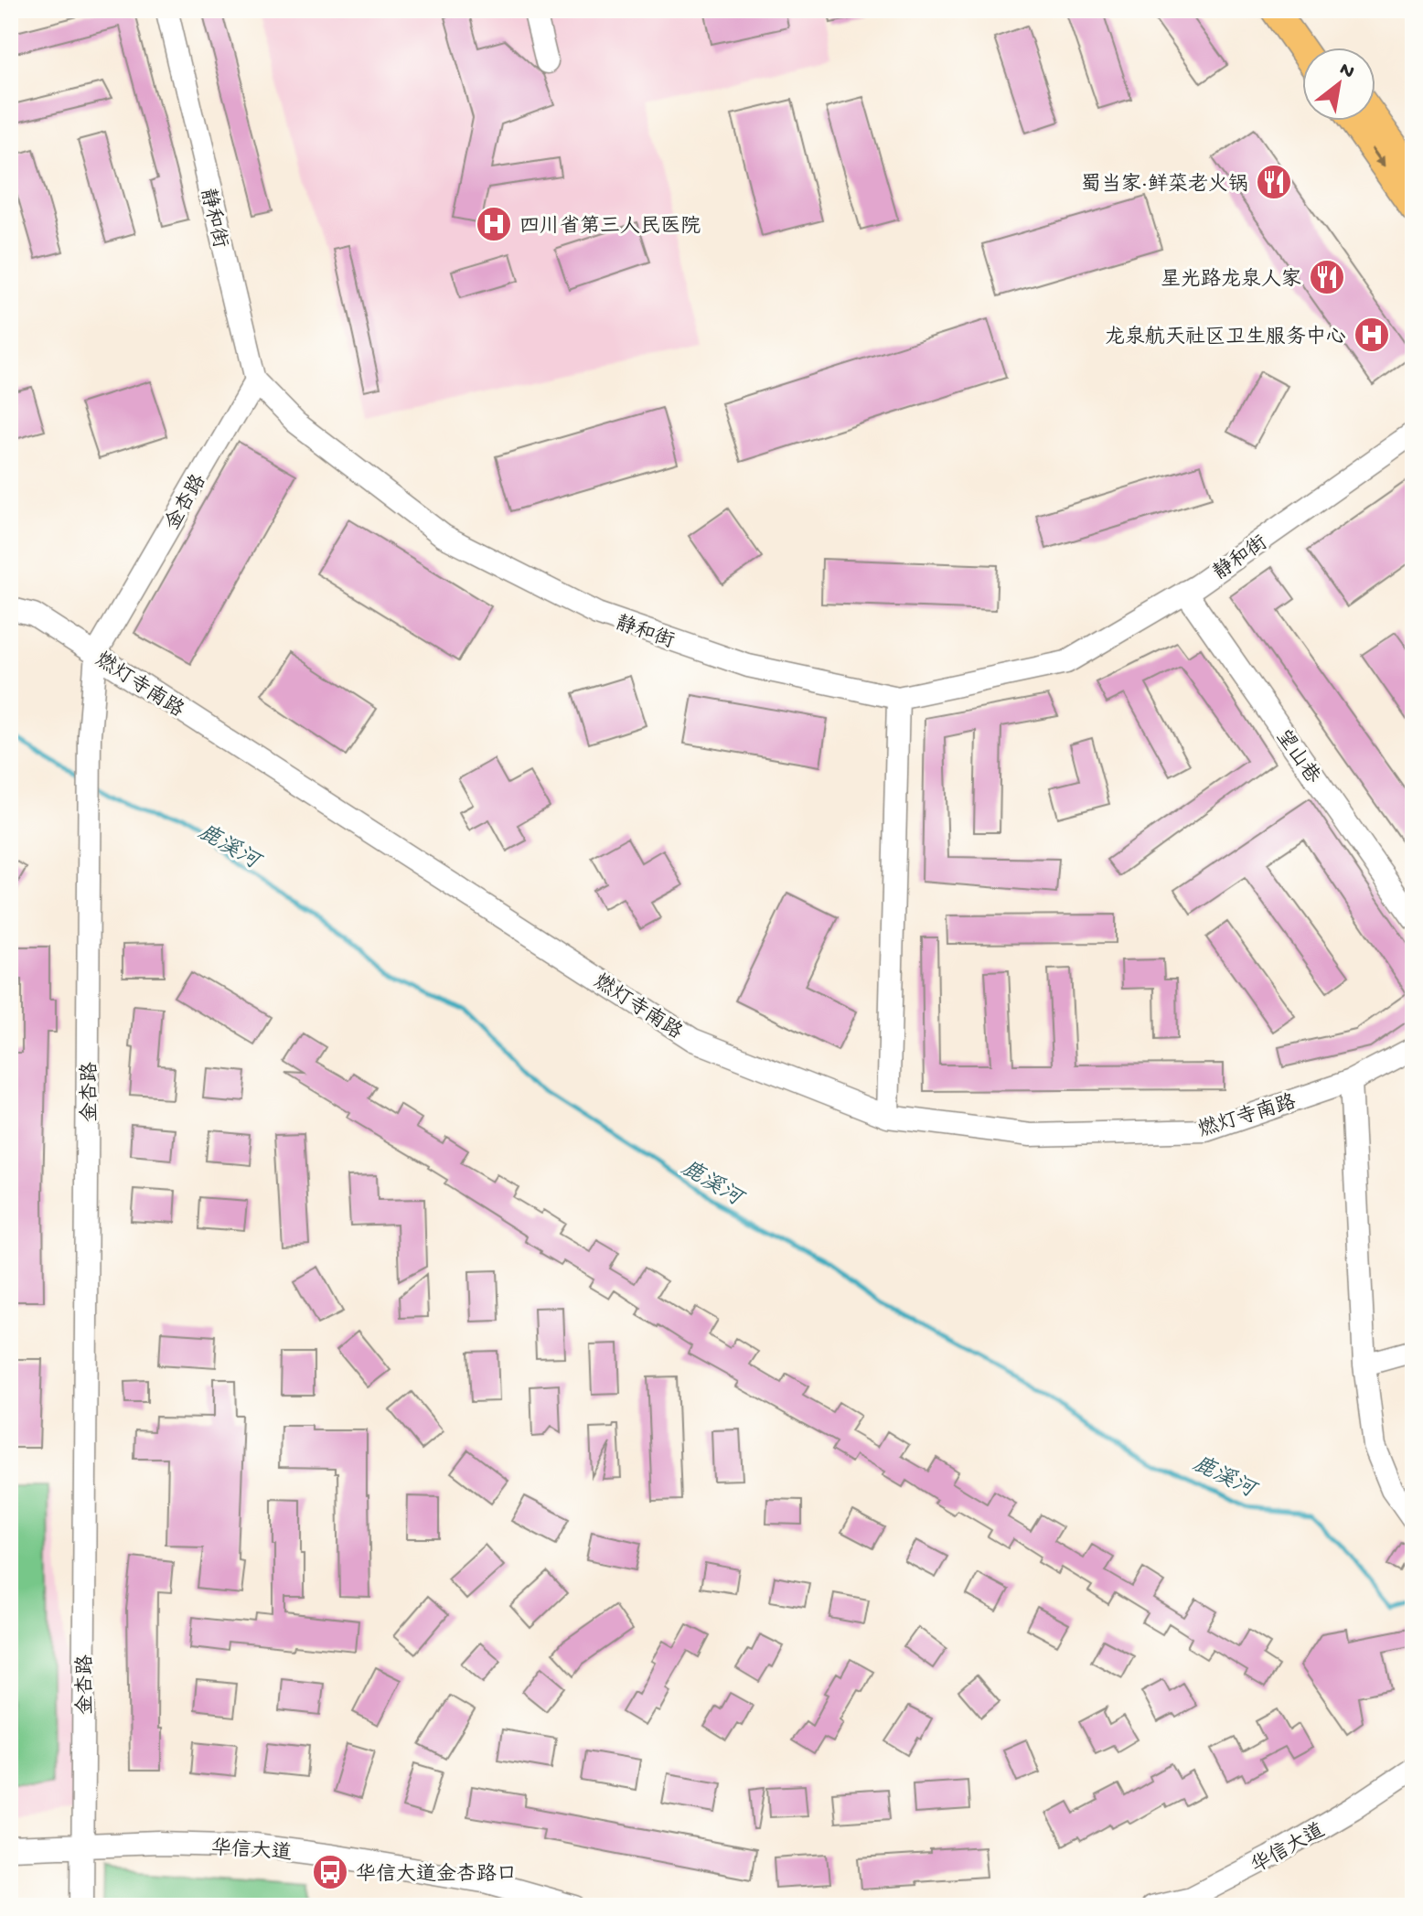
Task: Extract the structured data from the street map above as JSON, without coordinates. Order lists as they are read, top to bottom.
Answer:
{
  "streets": {
    "street": [
      "静和街",
      "金杏路",
      "燃灯寺南路",
      "望山巷",
      "华信大道"
    ]
  },
  "crossings": [
    ["静和街", "金杏路"],
    ["静和街", "望山巷"],
    ["金杏路", "燃灯寺南路"],
    ["金杏路", "华信大道"]
  ],
  "water": ["鹿溪河"],
  "places": {
    "restaurant": ["蜀当家·鲜菜老火锅", "星光路龙泉人家"],
    "hospital": ["四川省第三人民医院", "龙泉航天社区卫生服务中心"],
    "bus stop": ["华信大道金杏路口"]
  },
  "north": "top right"
}
